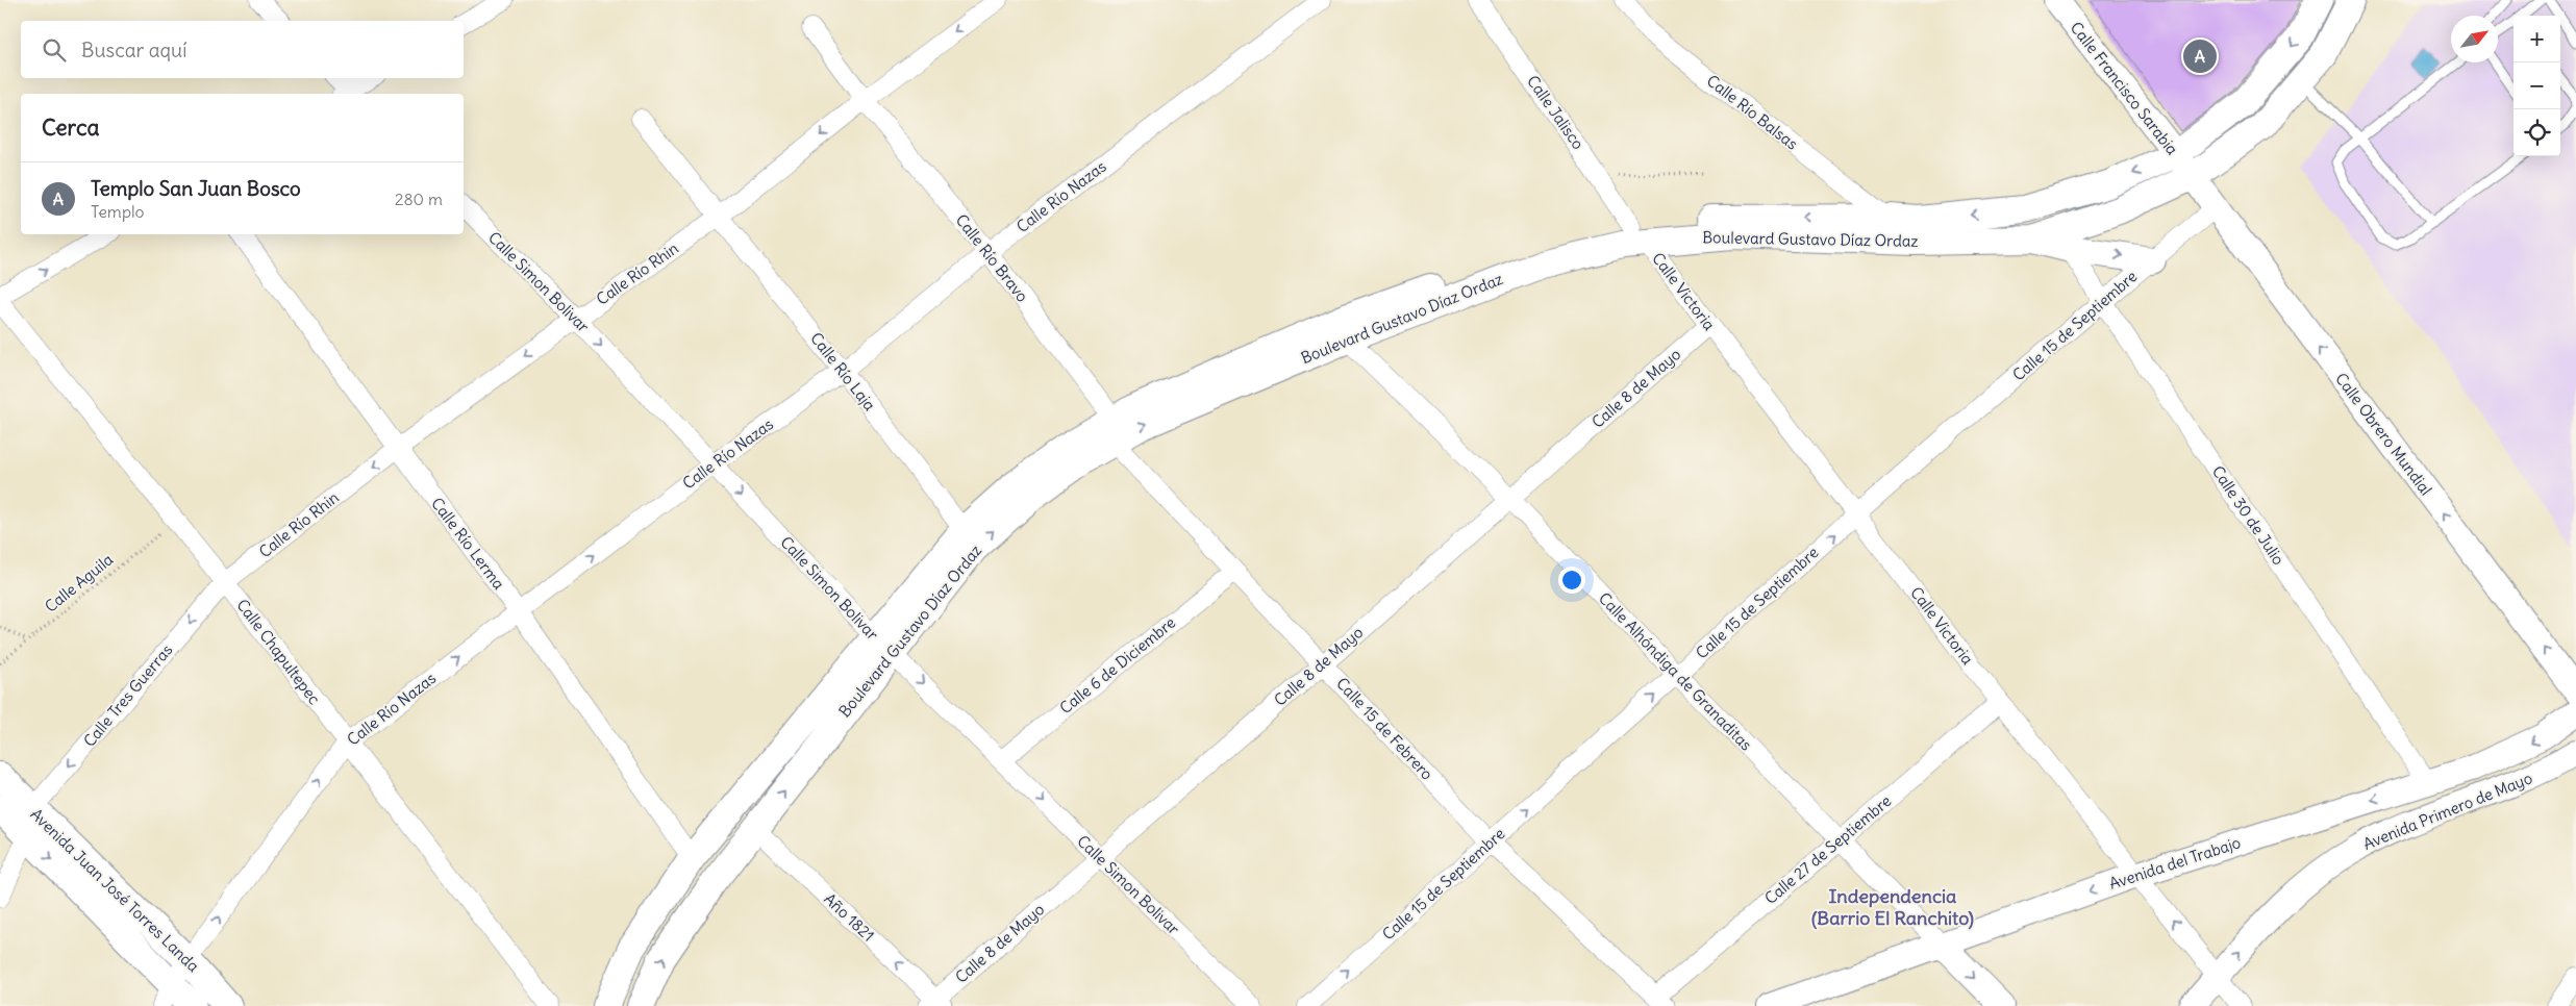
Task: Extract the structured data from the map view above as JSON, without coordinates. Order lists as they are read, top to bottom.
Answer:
{
  "streets": {
    "main road": ["Boulevard Gustavo Díaz Ordaz", "Avenida Juan José Torres Landa"],
    "street": [
      "Calle Francisco Sarabia",
      "Calle Jalisco",
      "Calle Río Balsas",
      "Calle Río Nazas",
      "Calle Río Bravo",
      "Calle Río Rhin",
      "Calle Simon Bolivar",
      "Calle Victoria",
      "Calle 15 de Septiembre",
      "Calle Río Laja",
      "Calle 8 de Mayo",
      "Calle Obrero Mundial",
      "Calle 30 de Julio",
      "Calle Río Lerma",
      "Calle Chapultepec",
      "Calle 6 de Diciembre",
      "Calle Alhóndiga de Granaditas",
      "Calle Tres Guerras",
      "Calle 15 de Febrero",
      "Avenida Primero de Mayo",
      "Calle 27 de Septiembre",
      "Avenida del Trabajo",
      "Año 1821"
    ],
    "path": ["Calle Aguila"]
  },
  "crossings": [
    ["Calle Francisco Sarabia", "Boulevard Gustavo Díaz Ordaz"],
    ["Calle Francisco Sarabia", "Calle Obrero Mundial"],
    ["Calle Jalisco", "Boulevard Gustavo Díaz Ordaz"],
    ["Calle Jalisco", "Calle Victoria"],
    ["Calle Río Balsas", "Boulevard Gustavo Díaz Ordaz"],
    ["Calle Río Nazas", "Calle Río Bravo"],
    ["Calle Río Nazas", "Calle Simon Bolivar"],
    ["Calle Río Nazas", "Calle Río Laja"],
    ["Calle Río Nazas", "Calle Río Lerma"],
    ["Calle Río Nazas", "Calle Chapultepec"],
    ["Calle Río Nazas", "Avenida Juan José Torres Landa"],
    ["Boulevard Gustavo Díaz Ordaz", "Calle Río Bravo"],
    ["Boulevard Gustavo Díaz Ordaz", "Calle Simon Bolivar"],
    ["Boulevard Gustavo Díaz Ordaz", "Calle Victoria"],
    ["Boulevard Gustavo Díaz Ordaz", "Calle Río Laja"],
    ["Boulevard Gustavo Díaz Ordaz", "Calle Obrero Mundial"],
    ["Boulevard Gustavo Díaz Ordaz", "Calle Río Lerma"],
    ["Boulevard Gustavo Díaz Ordaz", "Calle Alhóndiga de Granaditas"],
    ["Boulevard Gustavo Díaz Ordaz", "Calle 15 de Febrero"],
    ["Boulevard Gustavo Díaz Ordaz", "Año 1821"],
    ["Calle Río Bravo", "Calle Río Rhin"],
    ["Calle Río Bravo", "Calle 15 de Febrero"],
    ["Calle Río Rhin", "Calle Simon Bolivar"],
    ["Calle Río Rhin", "Calle Río Laja"],
    ["Calle Río Rhin", "Calle Río Lerma"],
    ["Calle Río Rhin", "Calle Chapultepec"],
    ["Calle Río Rhin", "Calle Tres Guerras"],
    ["Calle Simon Bolivar", "Calle 8 de Mayo"],
    ["Calle Simon Bolivar", "Calle 6 de Diciembre"],
    ["Calle Victoria", "Calle 15 de Septiembre"],
    ["Calle Victoria", "Calle 8 de Mayo"],
    ["Calle Victoria", "Avenida Primero de Mayo"],
    ["Calle Victoria", "Calle 27 de Septiembre"],
    ["Calle Victoria", "Avenida del Trabajo"],
    ["Calle 15 de Septiembre", "Calle Obrero Mundial"],
    ["Calle 15 de Septiembre", "Calle 30 de Julio"],
    ["Calle 15 de Septiembre", "Calle Alhóndiga de Granaditas"],
    ["Calle 15 de Septiembre", "Calle 15 de Febrero"],
    ["Calle 8 de Mayo", "Calle Alhóndiga de Granaditas"],
    ["Calle 8 de Mayo", "Calle 15 de Febrero"],
    ["Calle 8 de Mayo", "Año 1821"],
    ["Calle 30 de Julio", "Avenida del Trabajo"],
    ["Calle Aguila", "Calle Chapultepec"],
    ["Calle Chapultepec", "Calle Tres Guerras"],
    ["Calle 6 de Diciembre", "Calle 15 de Febrero"],
    ["Calle Alhóndiga de Granaditas", "Calle 27 de Septiembre"],
    ["Calle Alhóndiga de Granaditas", "Avenida del Trabajo"],
    ["Calle Tres Guerras", "Avenida Juan José Torres Landa"],
    ["Calle 15 de Febrero", "Calle 27 de Septiembre"]
  ],
  "one_way": [
    "Calle Río Nazas",
    "Calle Río Rhin",
    "Calle Simon Bolivar",
    "Calle 15 de Septiembre",
    "Calle Obrero Mundial",
    "Calle Tres Guerras",
    "Avenida Primero de Mayo",
    "Avenida del Trabajo",
    "Año 1821"
  ],
  "districts": ["Independencia (Barrio El Ranchito)"],
  "north": "top right",
  "page": {
    "map_buttons": ["+", "−"],
    "search": "Buscar aquí",
    "pins": "A",
    "heading": "Cerca",
    "list": [
      {
        "mark": "A",
        "name": "Templo San Juan Bosco",
        "note": "Templo",
        "value": "280 m"
      }
    ]
  }
}
